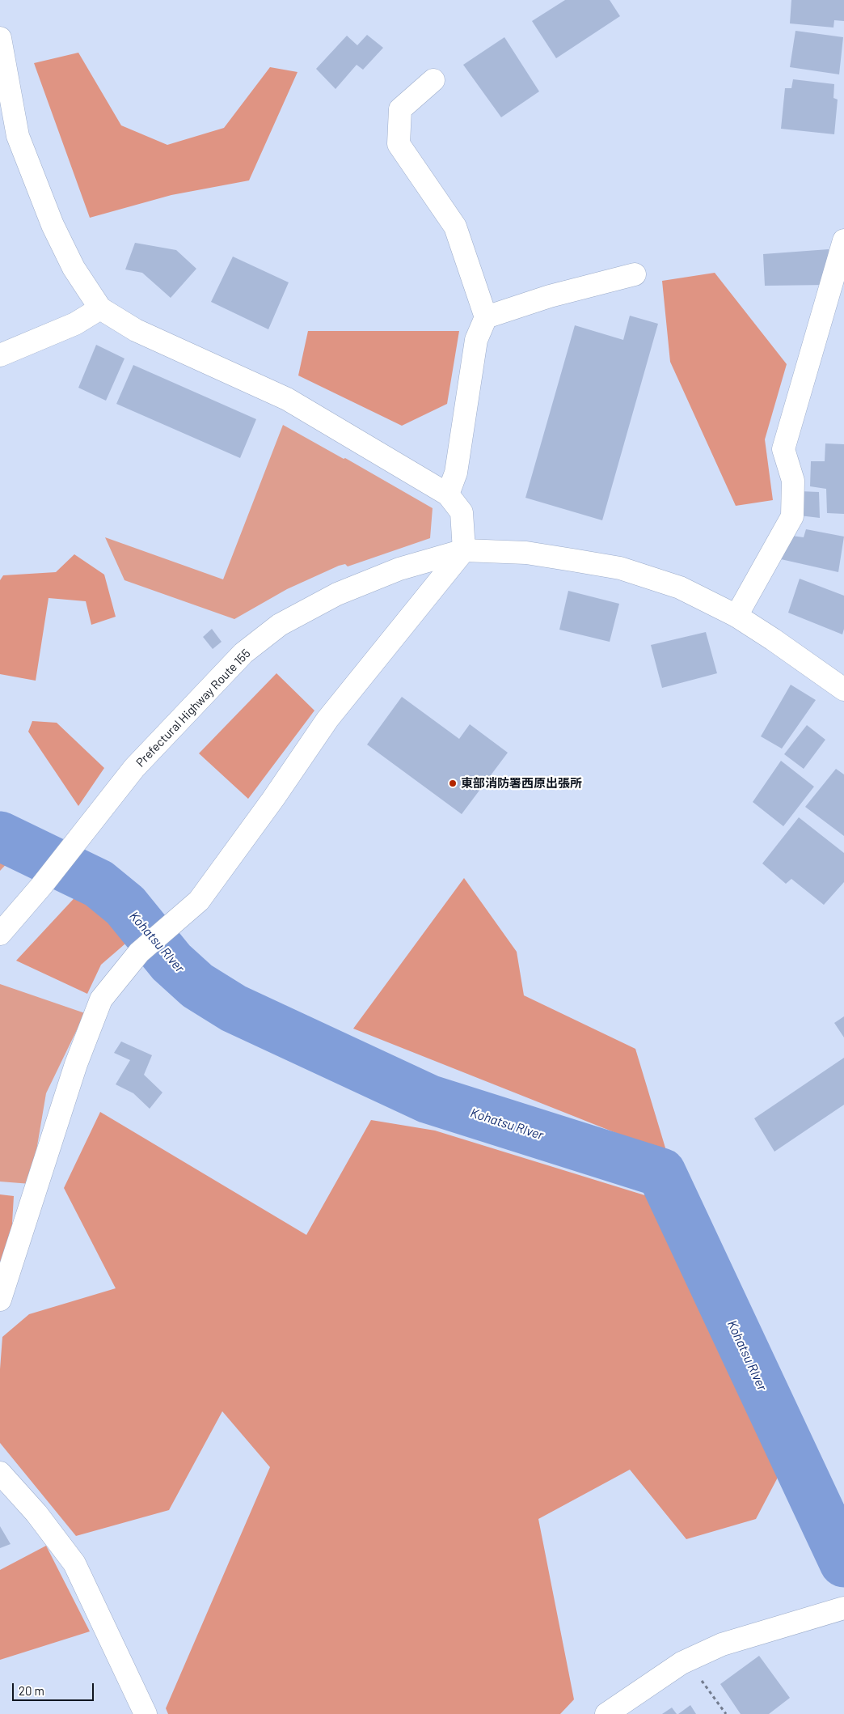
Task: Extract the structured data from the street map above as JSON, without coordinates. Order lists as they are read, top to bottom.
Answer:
{
  "streets": {
    "street": ["Prefectural Highway Route 155"]
  },
  "water": ["Kohatsu RIver"],
  "places": ["東部消防署西原出張所"],
  "scale_bar": "20 m"
}
